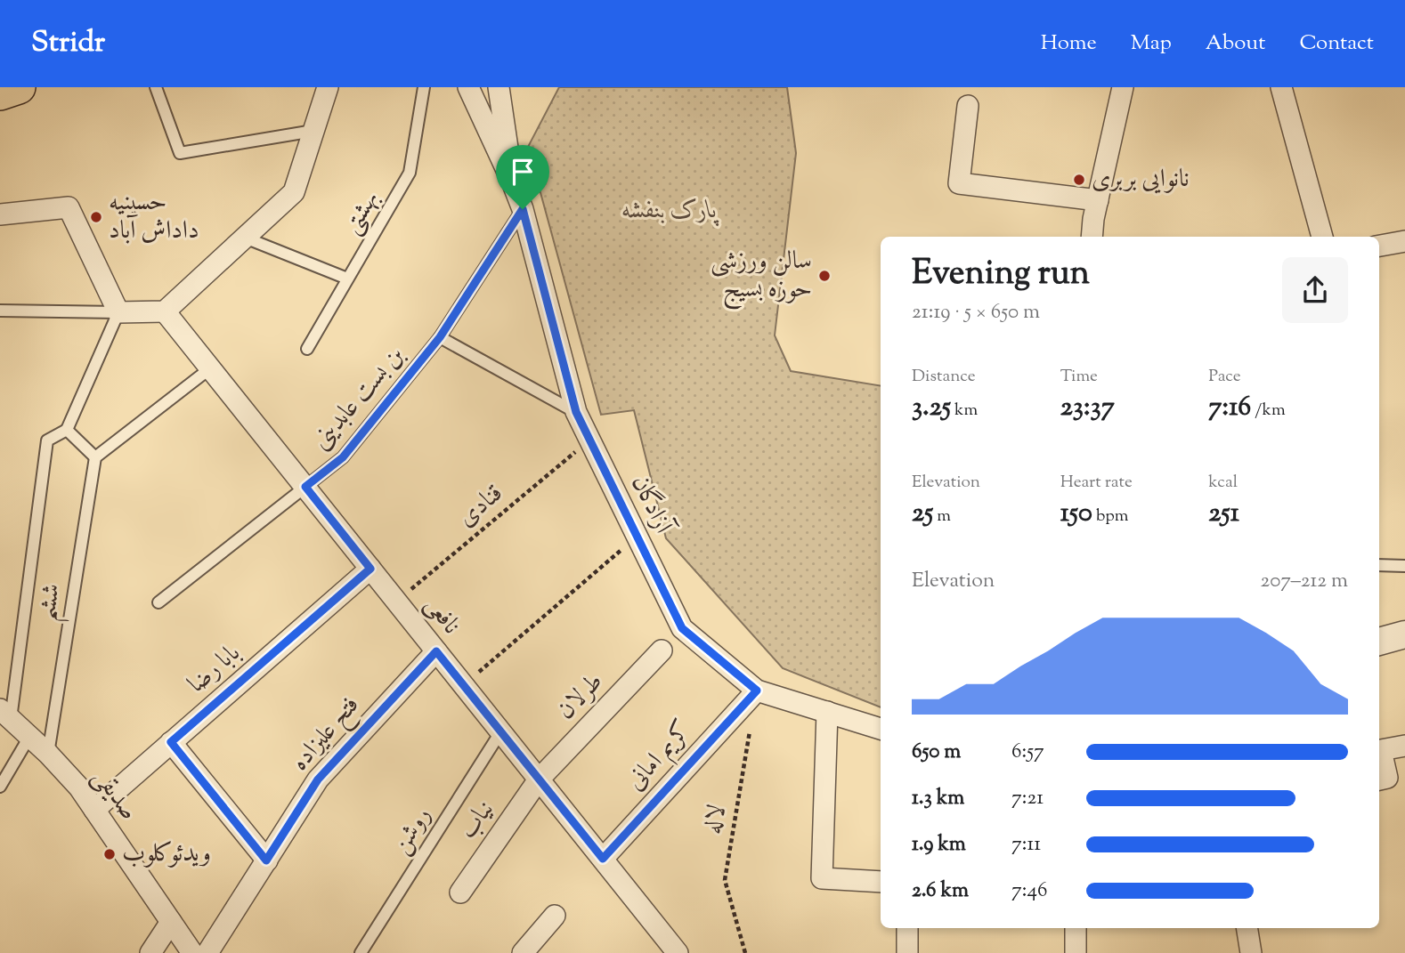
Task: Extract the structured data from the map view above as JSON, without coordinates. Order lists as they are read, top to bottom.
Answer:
{
  "streets": {
    "street": [
      "آزادگان",
      "نافعی",
      "بابا رضا",
      "طرلان",
      "فتح علیزاده",
      "کریم امانی",
      "صدیقی",
      "نیاب"
    ],
    "lane": [
      "بهشتی",
      "بن بست عابدینی",
      "ششم",
      "روشن"
    ],
    "path": ["قنادی", "لاله"]
  },
  "crossings": [
    ["بن بست عابدینی", "آزادگان"],
    ["بن بست عابدینی", "نافعی"],
    ["آزادگان", "قنادی"],
    ["آزادگان", "کریم امانی"],
    ["آزادگان", "لاله"],
    ["قنادی", "نافعی"],
    ["ششم", "صدیقی"],
    ["نافعی", "بابا رضا"],
    ["نافعی", "طرلان"],
    ["نافعی", "فتح علیزاده"],
    ["نافعی", "کریم امانی"],
    ["نافعی", "نیاب"],
    ["نافعی", "روشن"],
    ["بابا رضا", "صدیقی"],
    ["طرلان", "نیاب"],
    ["کریم امانی", "لاله"]
  ],
  "parks": ["پارک بنفشه"],
  "places": [
    "نانوایی بربری",
    "حسینیه داداش آباد",
    "سالن ورزشی حوزه بسیج",
    "ویدئوکلوب"
  ],
  "page": {
    "header": "Stridr",
    "nav": [
      "Home",
      "Map",
      "About",
      "Contact"
    ],
    "heading": ["Evening run", "21:19 · 5 × 650 m"],
    "stats": [
      ["Distance", "3.25 km"],
      ["Time", "23:37"],
      ["Pace", "7:16 /km"],
      ["Elevation", "25 m"],
      ["Heart rate", "150 bpm"],
      ["kcal", "251"]
    ],
    "chart": ["Elevation", "207–212 m"],
    "list": [
      {
        "name": "650 m",
        "note": "6:57"
      },
      {
        "name": "1.3 km",
        "note": "7:21"
      },
      {
        "name": "1.9 km",
        "note": "7:11"
      },
      {
        "name": "2.6 km",
        "note": "7:46"
      }
    ]
  }
}
